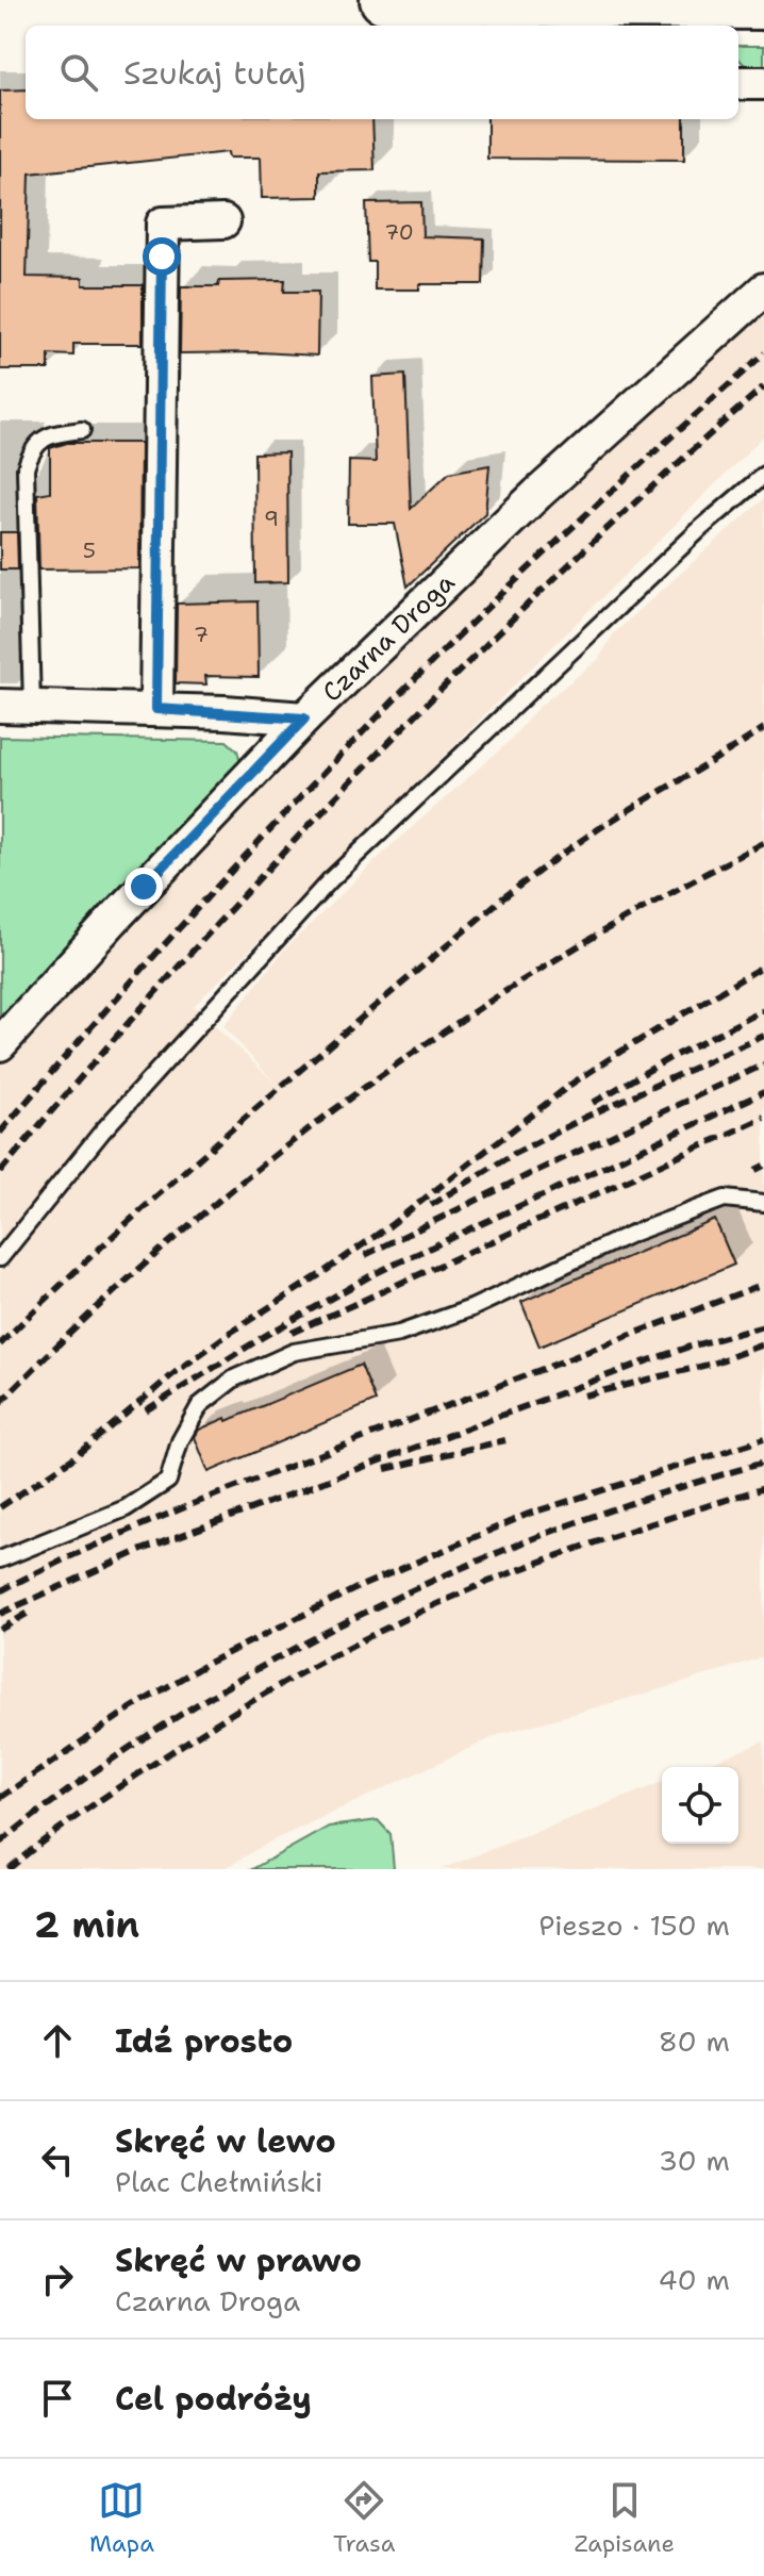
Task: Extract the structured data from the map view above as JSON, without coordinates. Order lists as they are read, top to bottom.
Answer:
{
  "streets": {
    "street": ["Czarna Droga"]
  },
  "house_numbers": [
    "70",
    "9",
    "5",
    "7"
  ],
  "page": {
    "search": "Szukaj tutaj",
    "heading": ["2 min", "Pieszo · 150 m"],
    "list": [
      ["Idź prosto", "80 m"],
      ["Skręć w lewo", "Plac Chełmiński", "30 m"],
      ["Skręć w prawo", "Czarna Droga", "40 m"],
      "Cel podróży"
    ],
    "nav": ["Mapa", "Trasa", "Zapisane"]
  }
}
